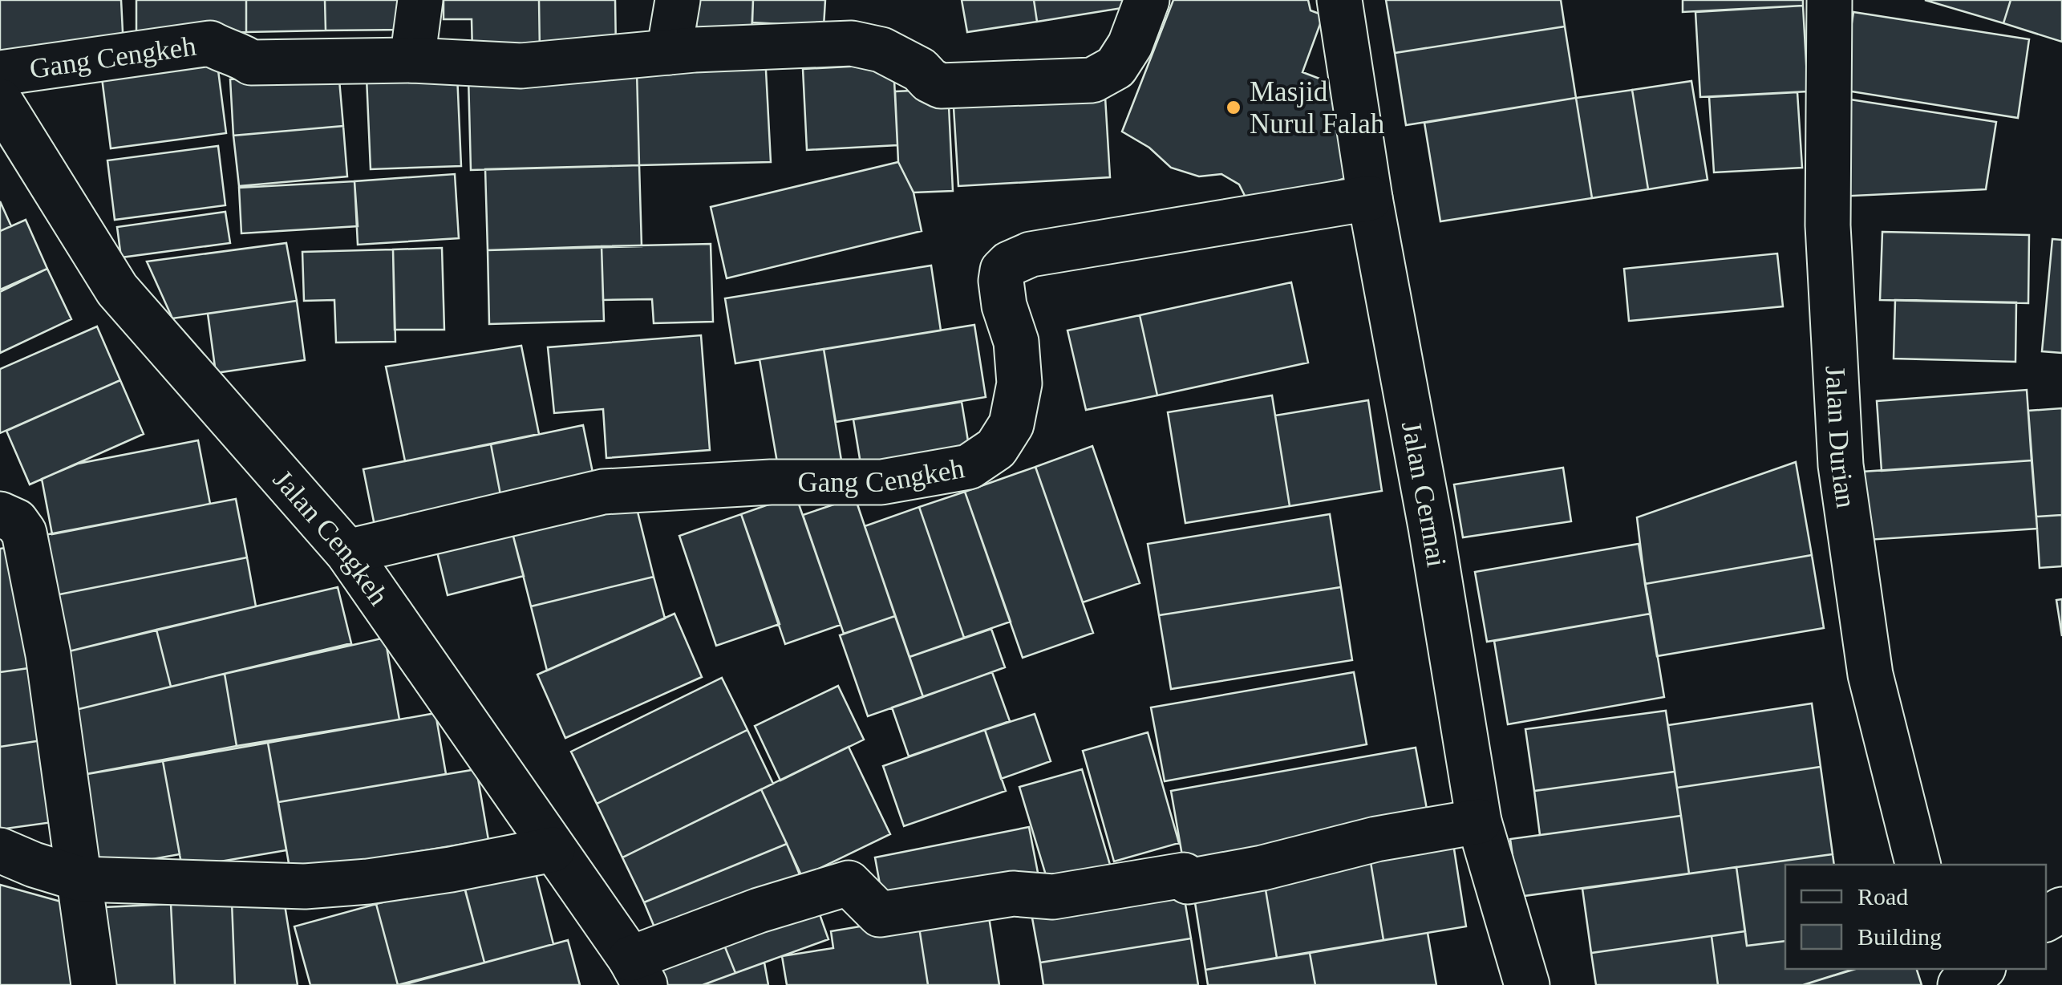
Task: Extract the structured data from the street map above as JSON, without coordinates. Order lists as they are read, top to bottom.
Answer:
{
  "streets": {
    "street": [
      "Gang Cengkeh",
      "Jalan Durian",
      "Jalan Cermai",
      "Jalan Cengkeh"
    ]
  },
  "crossings": [
    ["Gang Cengkeh", "Jalan Cermai"],
    ["Gang Cengkeh", "Jalan Cengkeh"]
  ],
  "places": ["Masjid Nurul Falah"],
  "legend": ["Road", "Building"]
}
